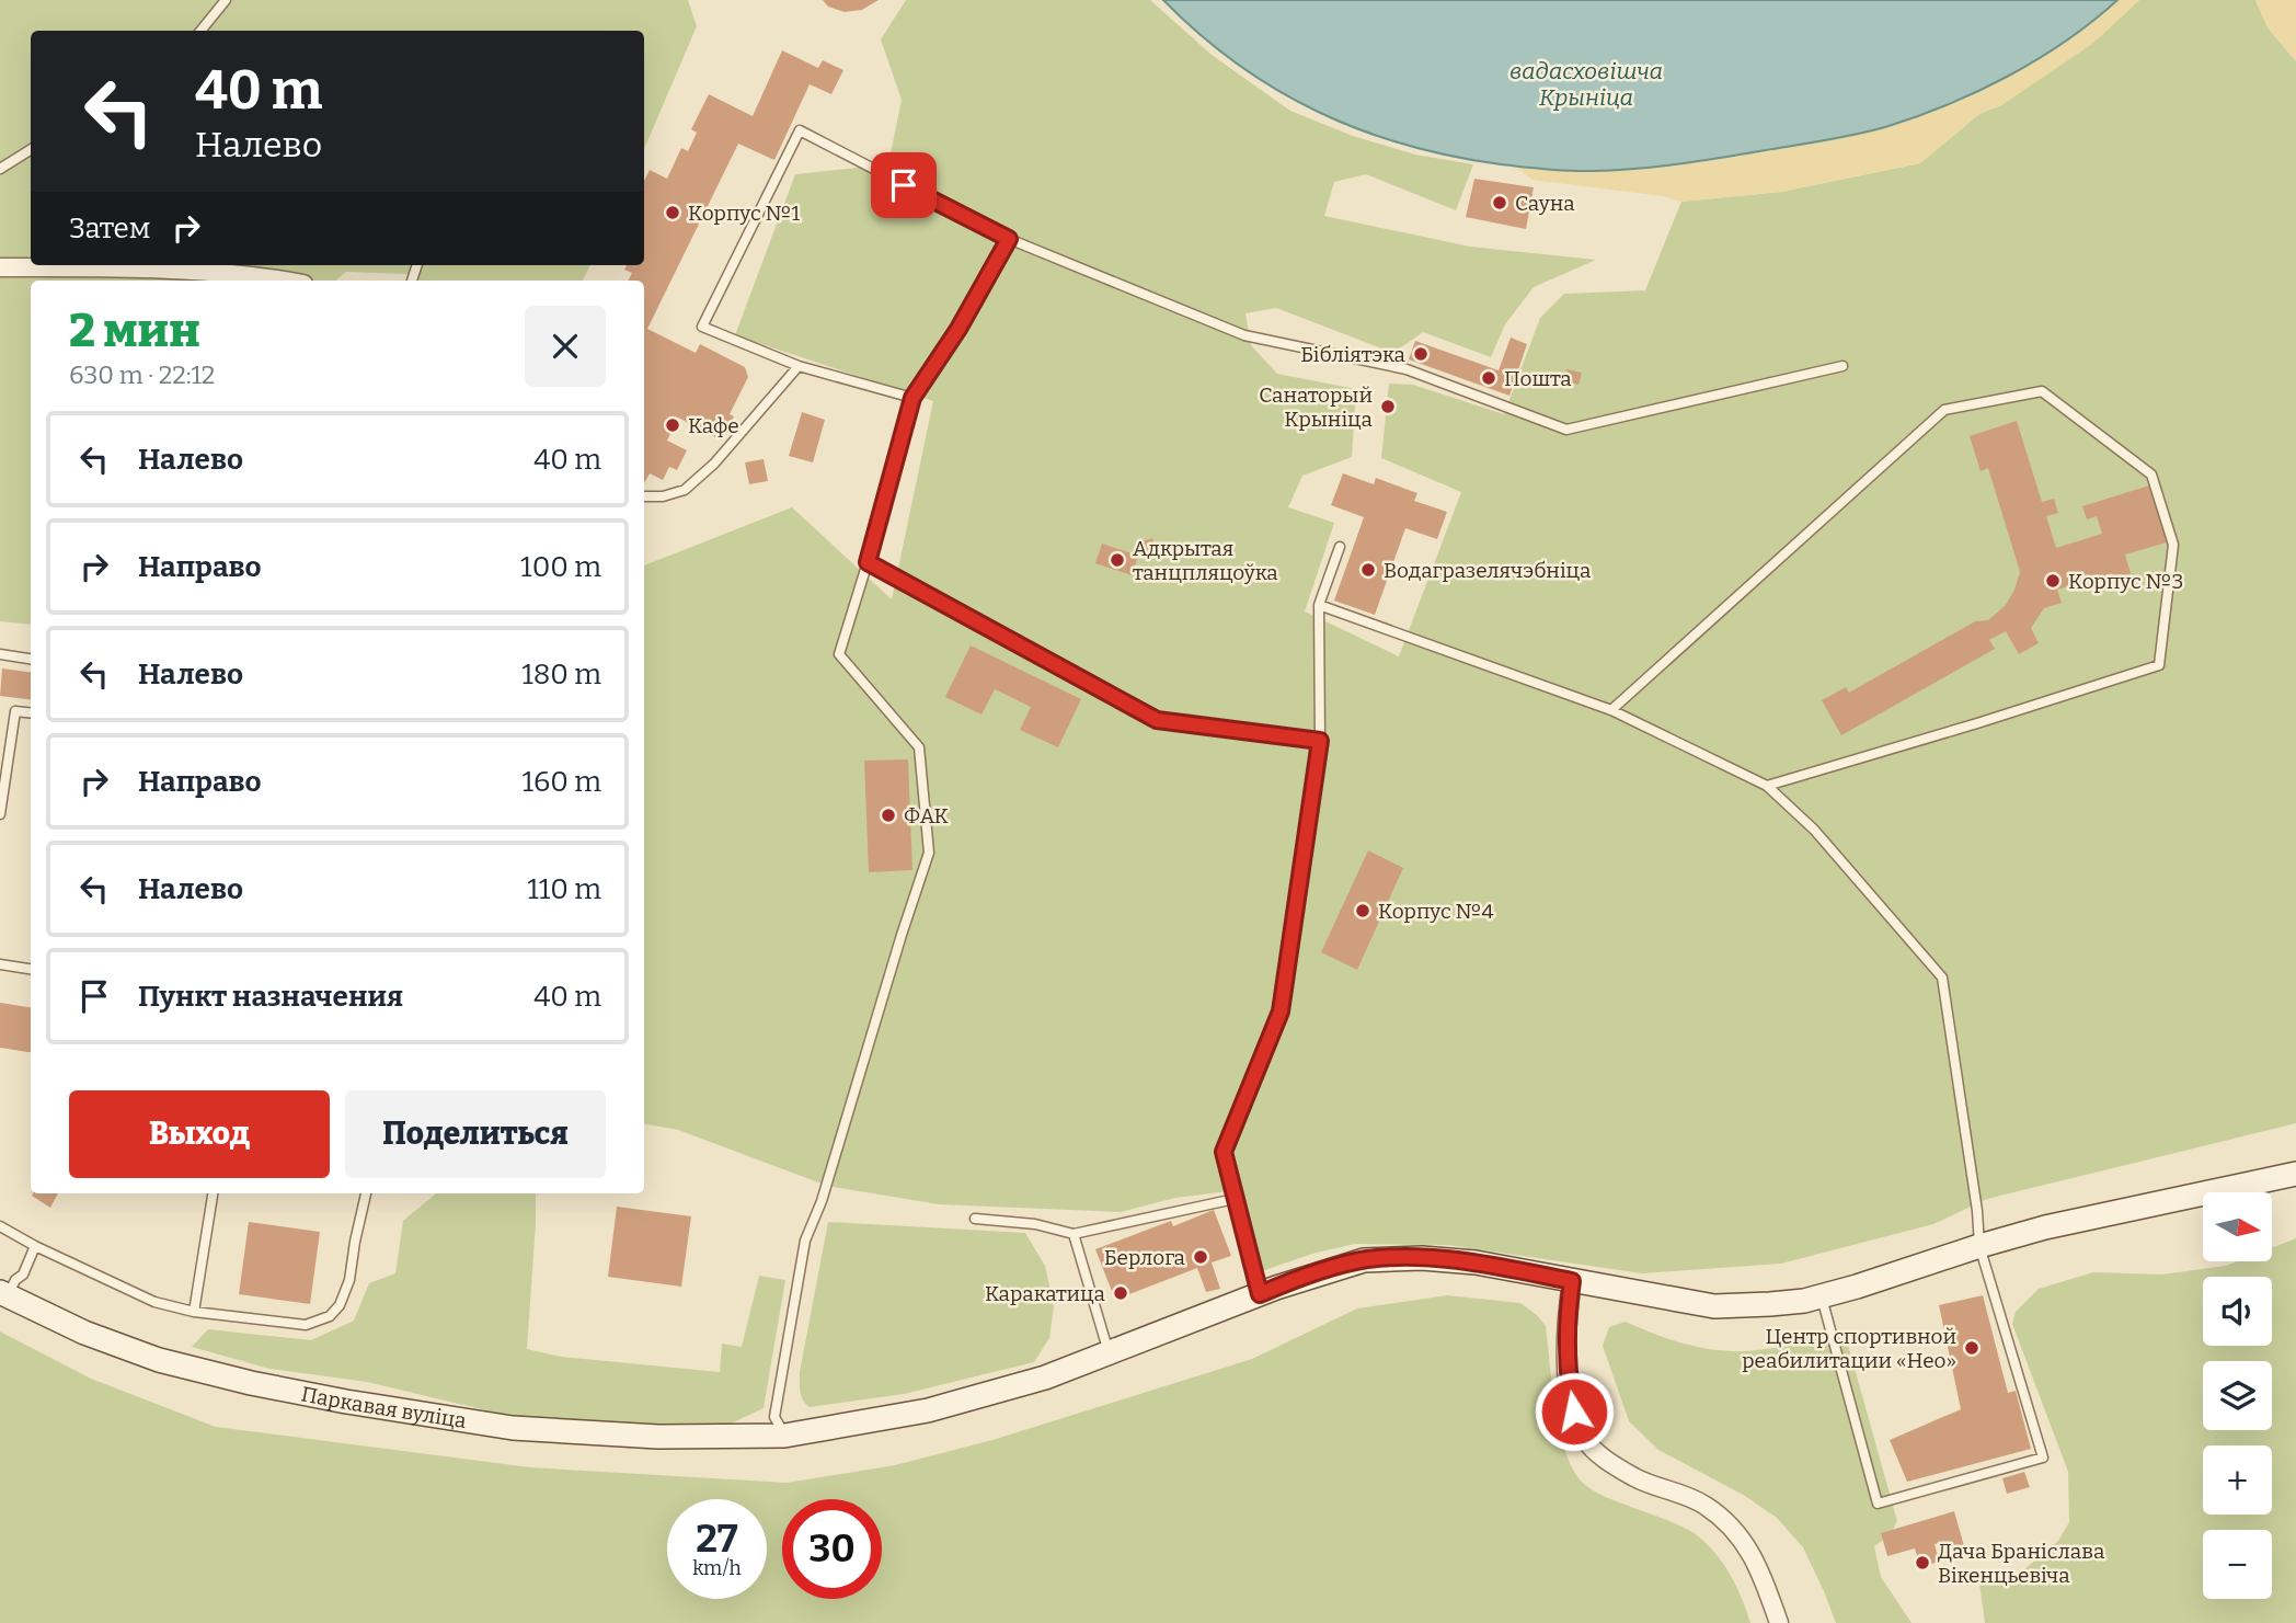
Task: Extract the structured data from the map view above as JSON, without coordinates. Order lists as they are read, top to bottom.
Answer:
{
  "streets": {
    "street": ["Паркавая вуліца"]
  },
  "water": ["вадасховішча Крыніца"],
  "places": [
    "Сауна",
    "Корпус №1",
    "Бібліятэка",
    "Пошта",
    "Санаторый Крыніца",
    "Кафе",
    "Адкрытая танцпляцоўка",
    "Водагразелячэбніца",
    "Корпус №3",
    "ФАК",
    "Корпус №4",
    "Берлога",
    "Каракатица",
    "Центр спортивной реабилитации «Нео»",
    "Дача Браніслава Вікенцьевіча"
  ],
  "north": "right",
  "page": {
    "turn": ["40 m", "Налево"],
    "then": "Затем",
    "heading": ["2 мин", "630 m · 22:12"],
    "list": [
      {
        "name": "Налево",
        "value": "40 m"
      },
      {
        "name": "Направо",
        "value": "100 m"
      },
      {
        "name": "Налево",
        "value": "180 m"
      },
      {
        "name": "Направо",
        "value": "160 m"
      },
      {
        "name": "Налево",
        "value": "110 m"
      },
      {
        "name": "Пункт назначения",
        "value": "40 m"
      }
    ],
    "buttons": ["Выход", "Поделиться"],
    "map_buttons": ["+", "−"],
    "speed": "27 km/h",
    "limit": "30"
  }
}
